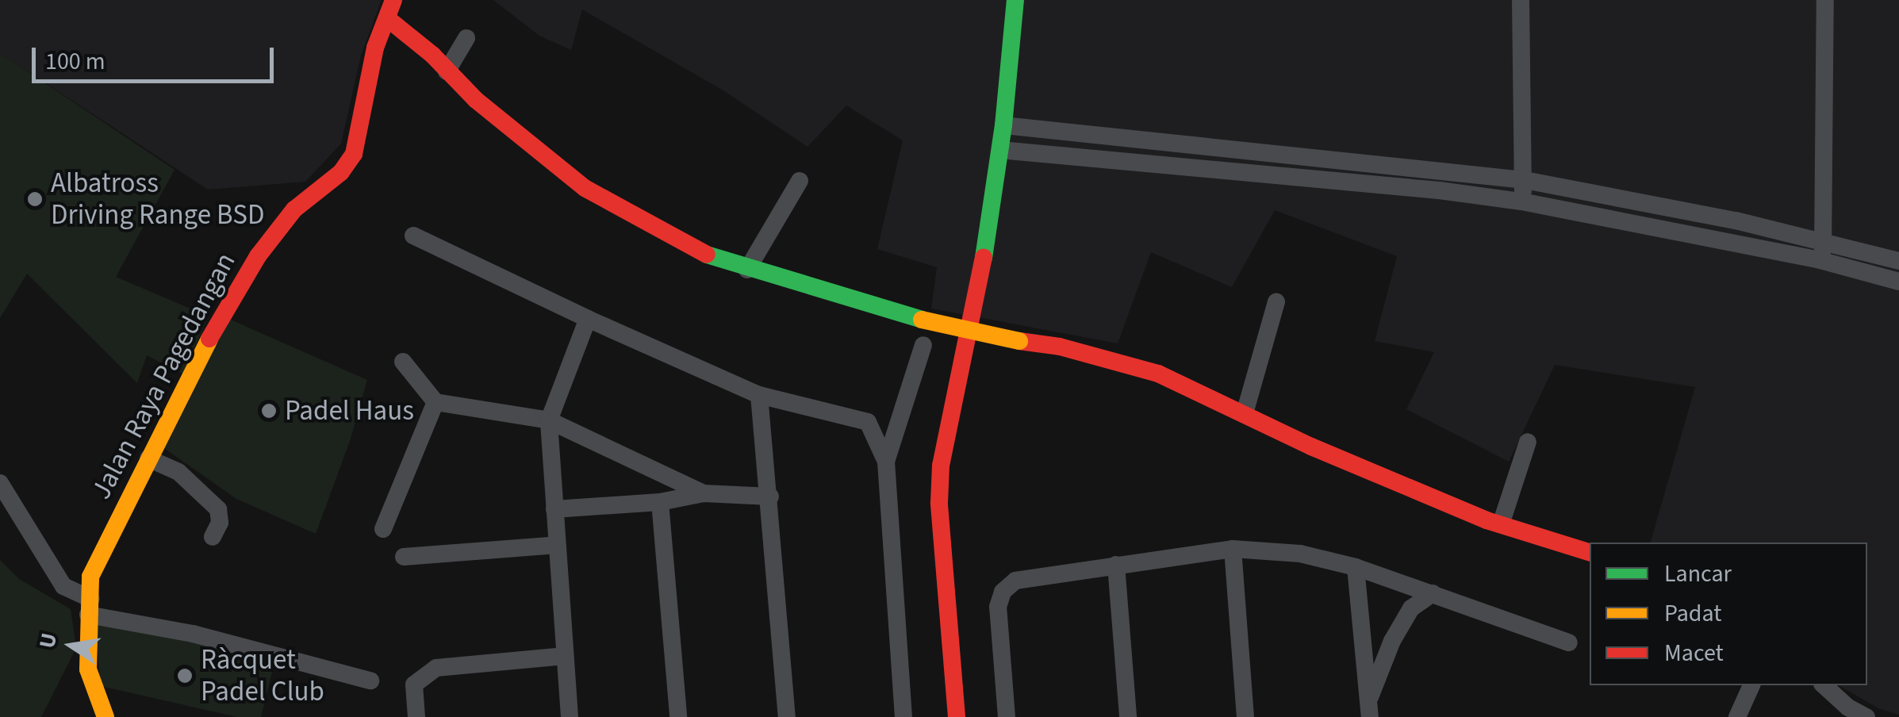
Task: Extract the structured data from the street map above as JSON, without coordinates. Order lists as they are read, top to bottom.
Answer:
{
  "streets": {
    "street": ["Jalan Raya Pagedangan"]
  },
  "places": ["Albatross Driving Range BSD", "Padel Haus", "Ràcquet Padel Club"],
  "legend": ["Lancar", "Padat", "Macet"],
  "scale_bar": "100 m",
  "north": "left"
}
